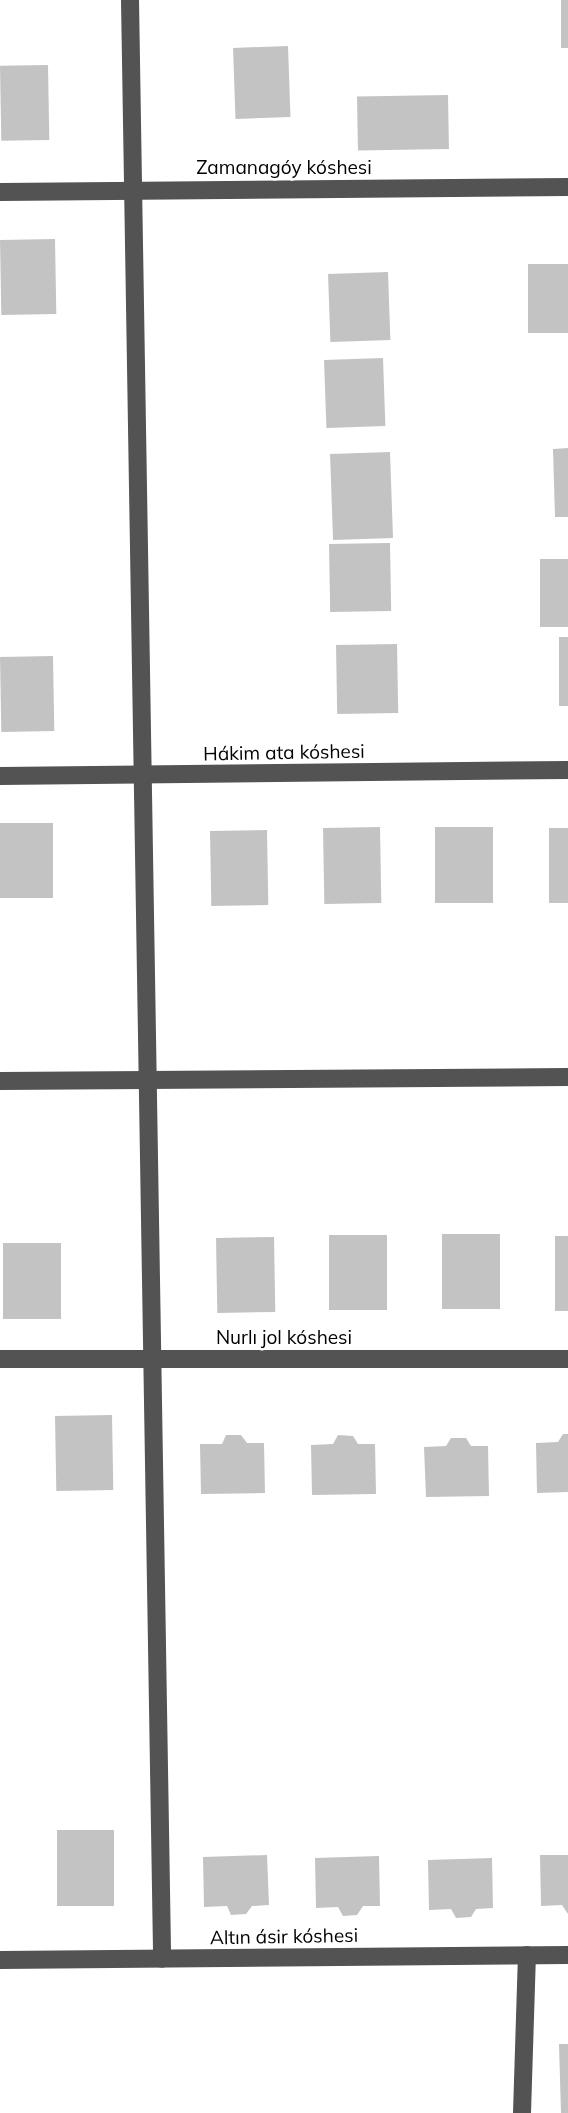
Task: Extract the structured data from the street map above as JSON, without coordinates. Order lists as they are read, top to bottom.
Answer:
{
  "streets": {
    "street": [
      "Zamanagóy kóshesi",
      "Hákim ata kóshesi",
      "Nurlı jol kóshesi",
      "Altın ásir kóshesi"
    ]
  }
}
